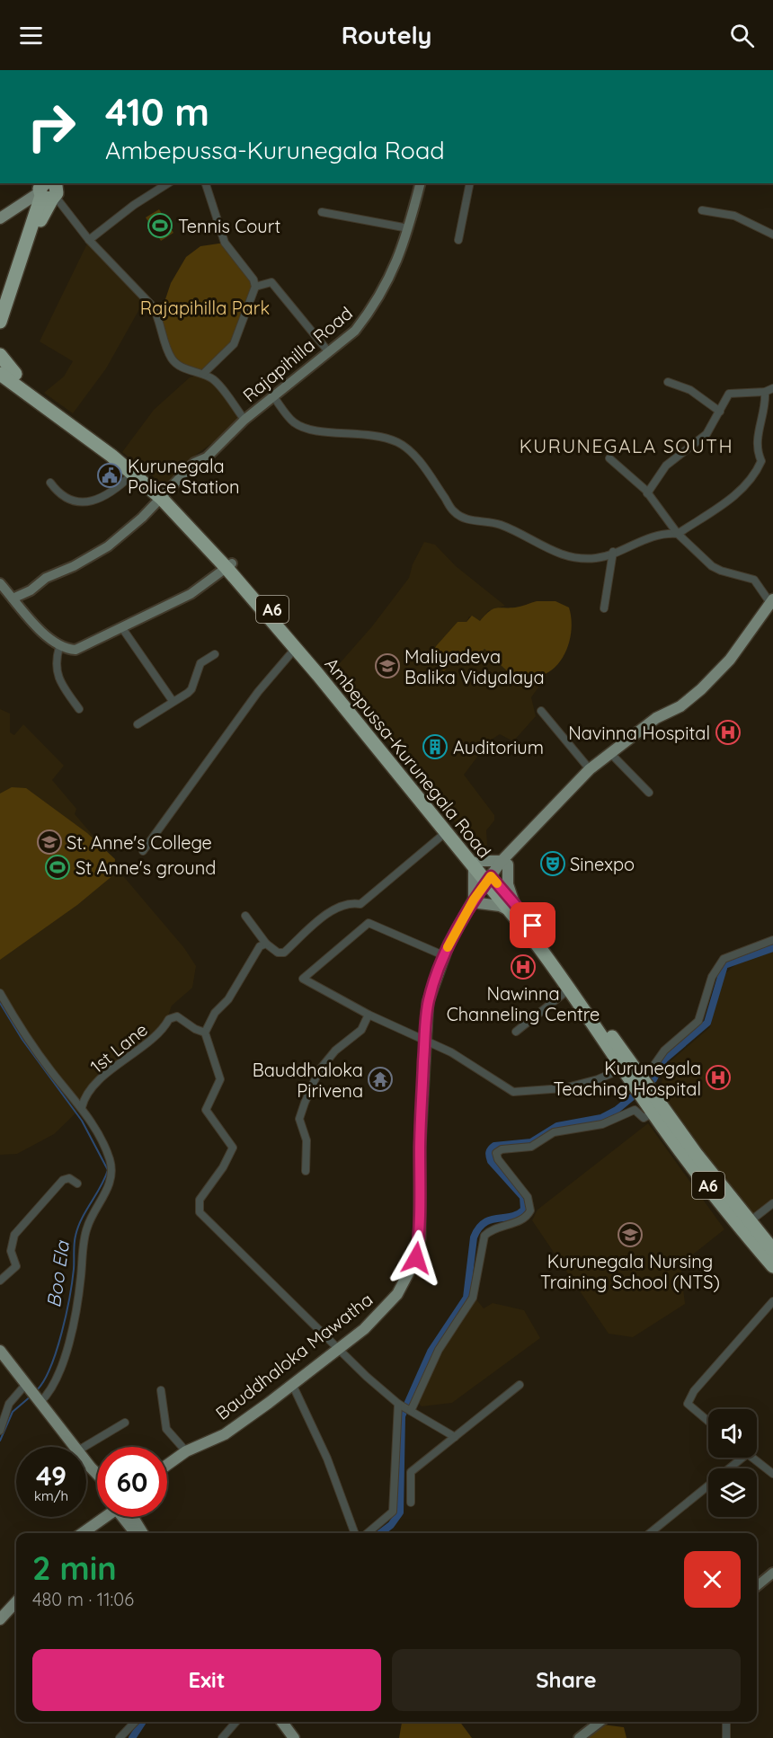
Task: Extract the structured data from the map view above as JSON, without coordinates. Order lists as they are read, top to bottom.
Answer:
{
  "streets": {
    "highway": ["A6", "Ambepussa-Kurunegala Road"],
    "main road": ["Bauddhaloka Mawatha"],
    "street": ["Rajapihilla Road", "1st Lane"]
  },
  "crossings": [
    ["Rajapihilla Road", "Ambepussa-Kurunegala Road"],
    ["Ambepussa-Kurunegala Road", "Bauddhaloka Mawatha"]
  ],
  "districts": ["KURUNEGALA SOUTH"],
  "water": ["Boo Ela"],
  "parks": ["Rajapihilla Park"],
  "places": {
    "sports": ["Tennis Court", "St Anne's ground"],
    "public building": ["Kurunegala Police Station"],
    "school or university": ["Maliyadeva Balika Vidyalaya", "St. Anne's College", "Kurunegala Nursing Training School (NTS)"],
    "hospital": ["Navinna Hospital", "Nawinna Channeling Centre", "Kurunegala Teaching Hospital"],
    "building": ["Auditorium"],
    "theatre": ["Sinexpo"],
    "temple": ["Bauddhaloka Pirivena"]
  },
  "page": {
    "header": "Routely",
    "turn": ["410 m", "Ambepussa-Kurunegala Road"],
    "speed": "49 km/h",
    "limit": "60",
    "heading": ["2 min", "480 m · 11:06"],
    "buttons": ["Exit", "Share"]
  }
}
